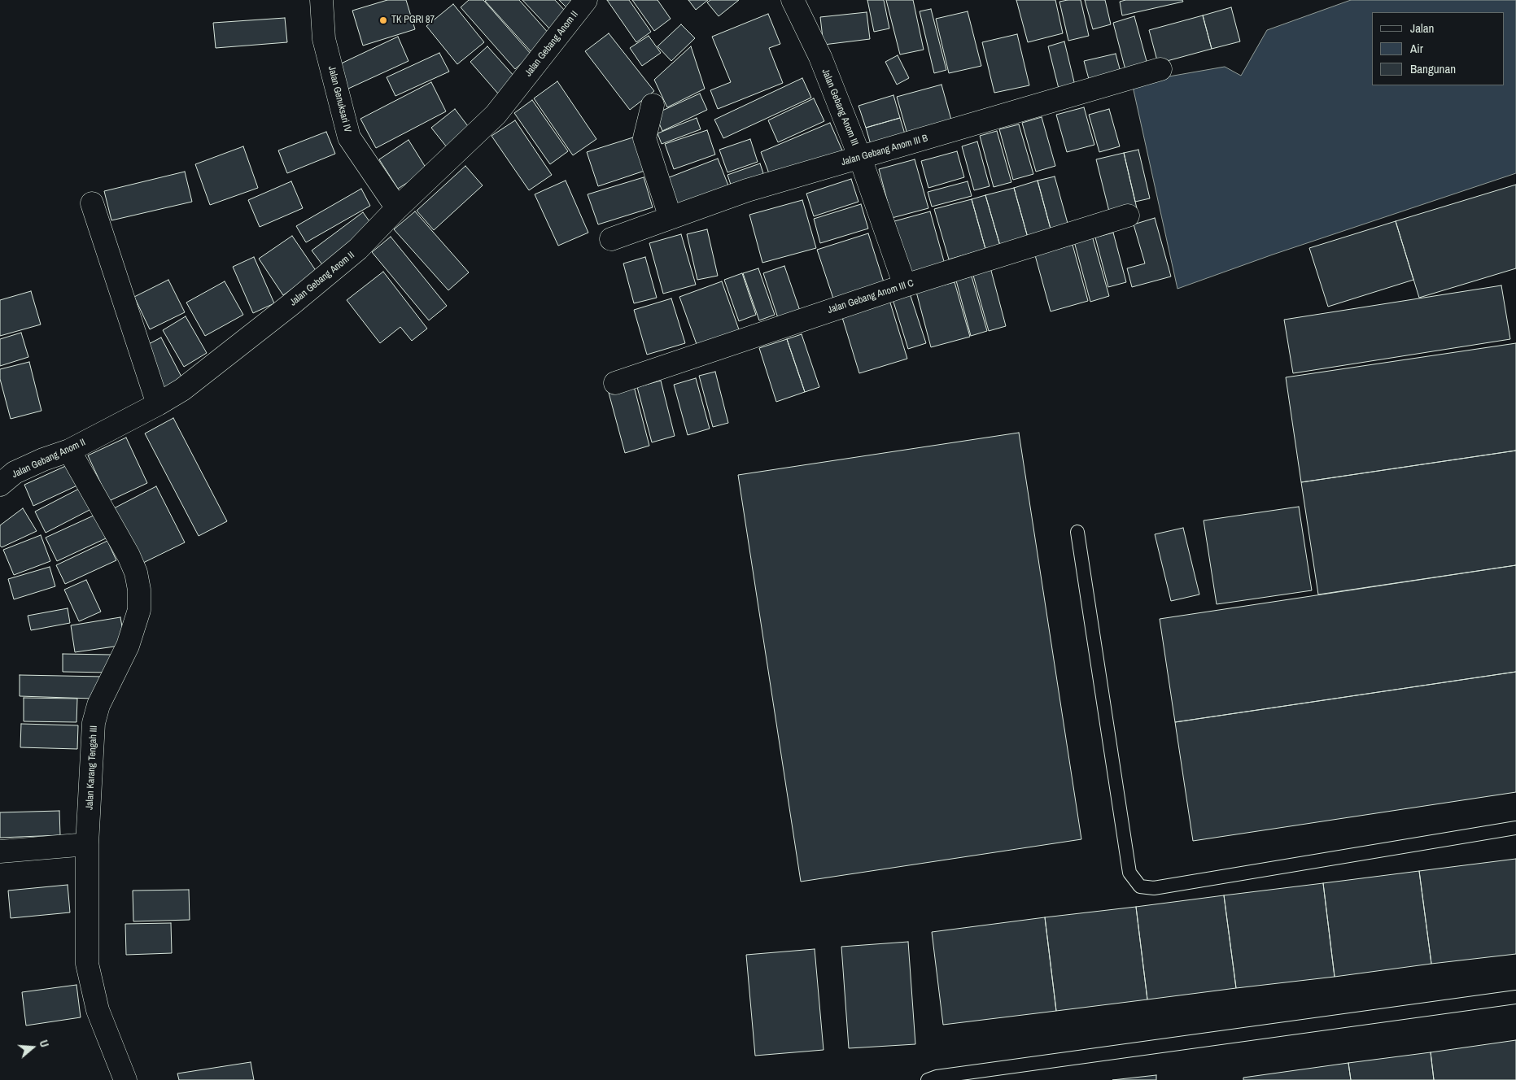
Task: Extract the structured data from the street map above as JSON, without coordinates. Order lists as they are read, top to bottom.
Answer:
{
  "streets": {
    "street": [
      "Jalan Gebang Anom II",
      "Jalan Genuksari IV",
      "Jalan Gebang Anom III",
      "Jalan Gebang Anom III B",
      "Jalan Gebang Anom III C",
      "Jalan Karang Tengah III"
    ]
  },
  "crossings": [
    ["Jalan Gebang Anom II", "Jalan Genuksari IV"],
    ["Jalan Gebang Anom II", "Jalan Karang Tengah III"],
    ["Jalan Gebang Anom III", "Jalan Gebang Anom III B"],
    ["Jalan Gebang Anom III", "Jalan Gebang Anom III C"]
  ],
  "places": ["TK PGRI 87"],
  "legend": ["Jalan", "Air", "Bangunan"],
  "north": "right"
}
